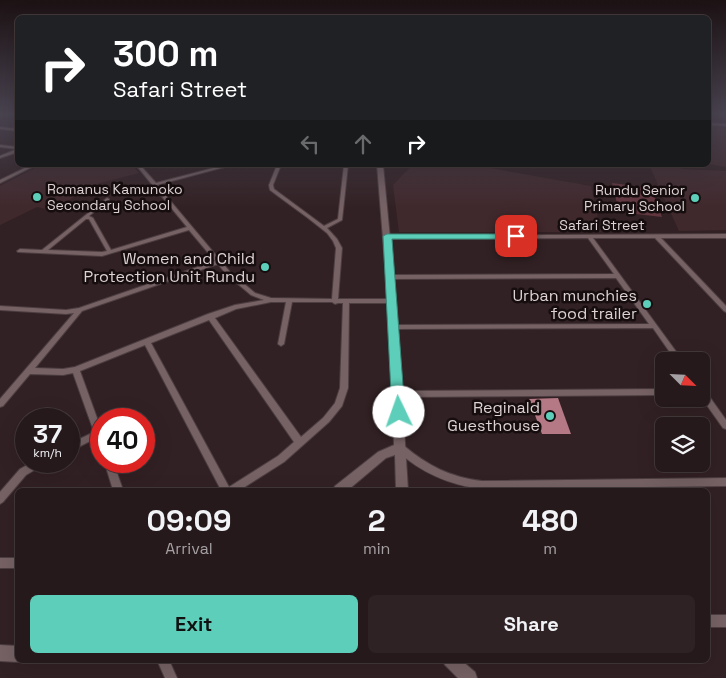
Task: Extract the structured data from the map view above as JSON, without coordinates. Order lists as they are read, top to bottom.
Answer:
{
  "streets": {
    "street": ["Safari Street"]
  },
  "places": [
    "Romanus Kamunoko Secondary School",
    "Rundu Senior Primary School",
    "Women and Child Protection Unit Rundu",
    "Urban munchies food trailer",
    "Reginald Guesthouse"
  ],
  "north": "bottom right",
  "page": {
    "turn": ["300 m", "Safari Street"],
    "speed": "37 km/h",
    "limit": "40",
    "eta": [
      "09:09",
      "Arrival",
      "2",
      "min",
      "480",
      "m"
    ],
    "buttons": ["Exit", "Share"]
  }
}
